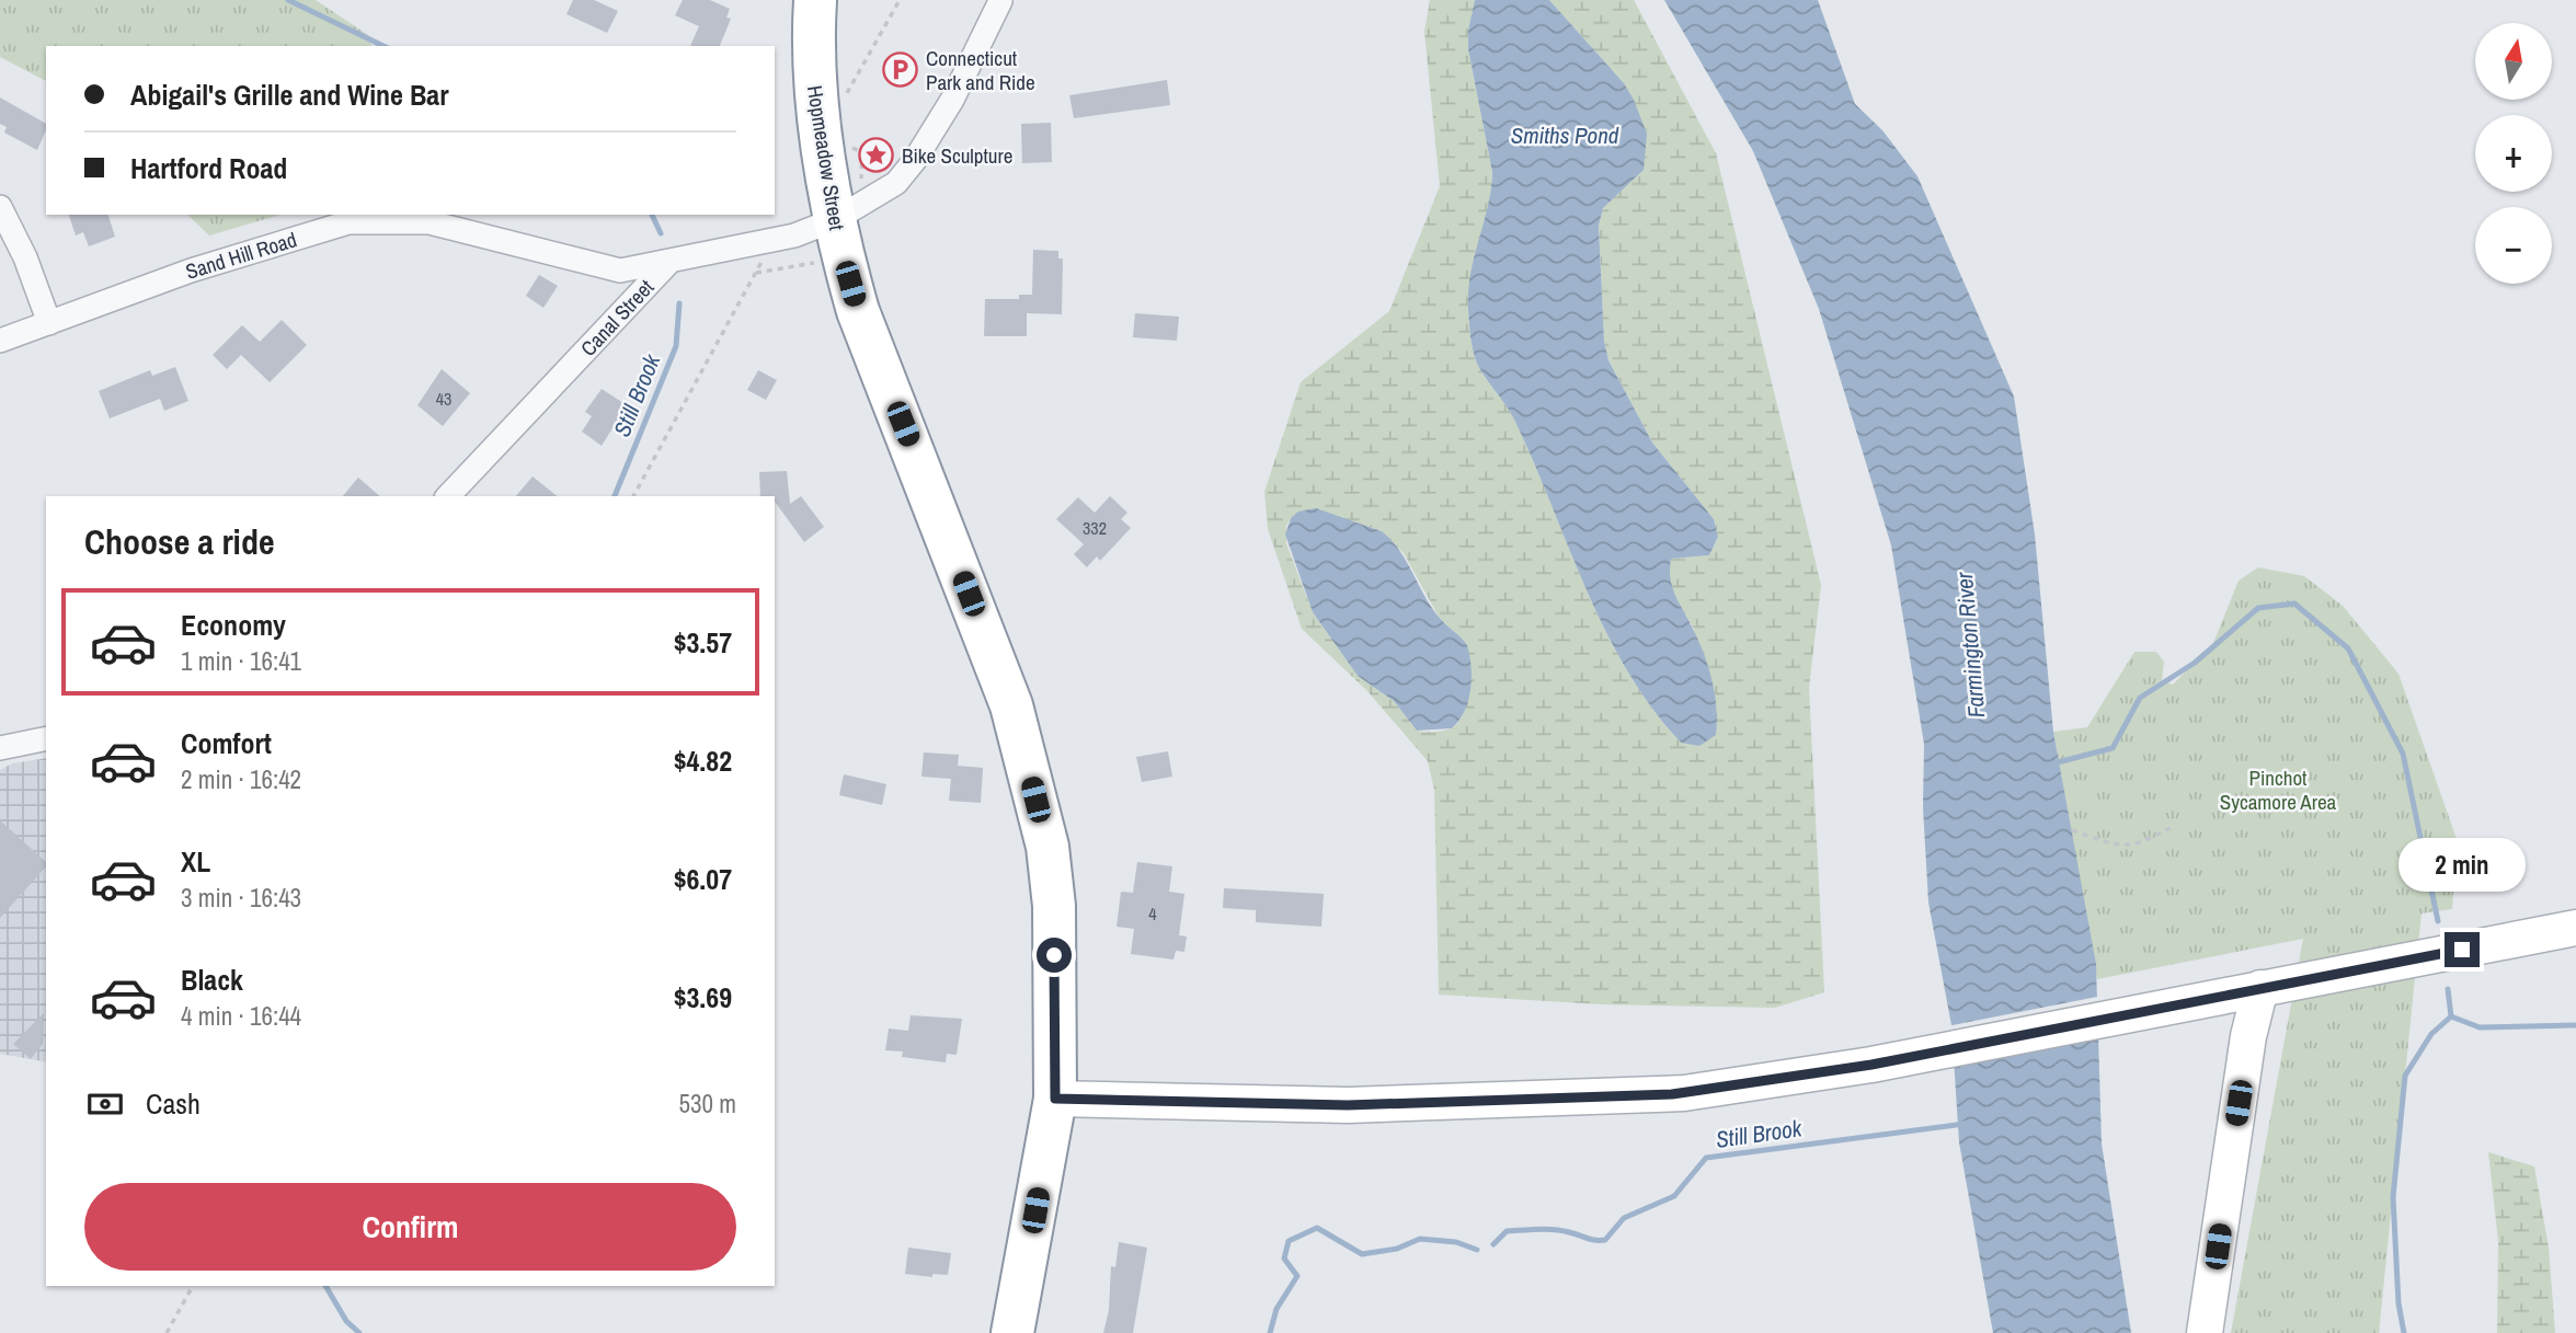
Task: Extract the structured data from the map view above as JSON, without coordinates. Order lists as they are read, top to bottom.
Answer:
{
  "streets": {
    "highway": ["Hopmeadow Street"],
    "street": ["Sand Hill Road", "Canal Street"]
  },
  "crossings": [
    ["Hopmeadow Street", "Canal Street"],
    ["Sand Hill Road", "Canal Street"]
  ],
  "water": ["Smiths Pond", "Still Brook", "Farmington River"],
  "parks": ["Pinchot Sycamore Area"],
  "places": {
    "parking": ["Connecticut Park and Ride"],
    "place": ["Bike Sculpture"]
  },
  "house_numbers": ["43", "332", "4"],
  "north": "top",
  "page": {
    "map_buttons": ["+", "−"],
    "banner": ["Abigail's Grille and Wine Bar", "Hartford Road"],
    "heading": "Choose a ride",
    "list": [
      {
        "name": "Economy",
        "note": "1 min · 16:41",
        "value": "$3.57"
      },
      {
        "name": "Comfort",
        "note": "2 min · 16:42",
        "value": "$4.82"
      },
      {
        "name": "XL",
        "note": "3 min · 16:43",
        "value": "$6.07"
      },
      {
        "name": "Black",
        "note": "4 min · 16:44",
        "value": "$3.69"
      }
    ],
    "bubble": "2 min",
    "pay": ["Cash", "530 m"],
    "buttons": "Confirm"
  }
}
